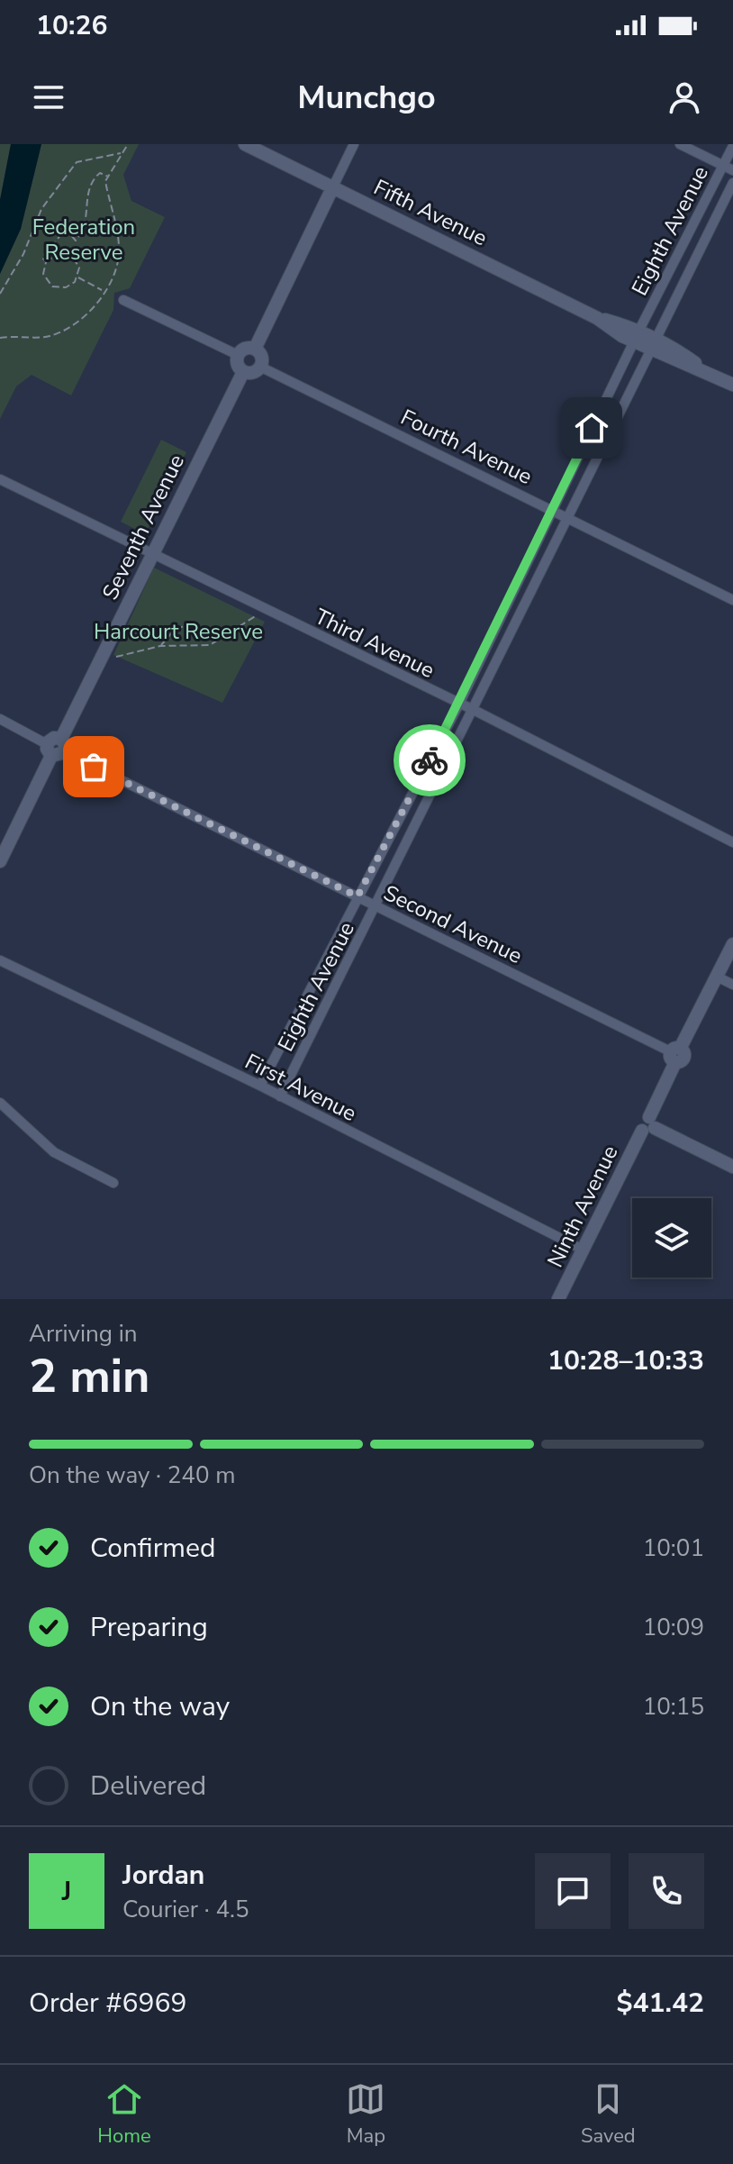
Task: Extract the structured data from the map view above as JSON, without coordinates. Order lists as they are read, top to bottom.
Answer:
{
  "streets": {
    "main road": ["Fifth Avenue", "Seventh Avenue", "Ninth Avenue"],
    "street": [
      "Eighth Avenue",
      "Fourth Avenue",
      "Third Avenue",
      "Second Avenue",
      "First Avenue"
    ]
  },
  "crossings": [
    ["Fifth Avenue", "Eighth Avenue"],
    ["Eighth Avenue", "Fourth Avenue"],
    ["Eighth Avenue", "Third Avenue"],
    ["Eighth Avenue", "Second Avenue"],
    ["Eighth Avenue", "First Avenue"],
    ["Fourth Avenue", "Seventh Avenue"],
    ["Seventh Avenue", "Third Avenue"],
    ["Seventh Avenue", "Second Avenue"],
    ["Second Avenue", "Ninth Avenue"],
    ["First Avenue", "Ninth Avenue"]
  ],
  "parks": ["Federation Reserve", "Harcourt Reserve"],
  "page": {
    "status": "10:26",
    "header": "Munchgo",
    "heading": ["2 min", "Arriving in", "10:28–10:33"],
    "panel": [
      "Jordan",
      "Courier · 4.5",
      "Order #6969",
      "$41.42"
    ],
    "bar": "On the way · 240 m",
    "list": [
      ["Confirmed", "10:01"],
      ["Preparing", "10:09"],
      ["On the way", "10:15"],
      "Delivered"
    ],
    "round": "J",
    "tabs": ["Home", "Map", "Saved"]
  }
}
